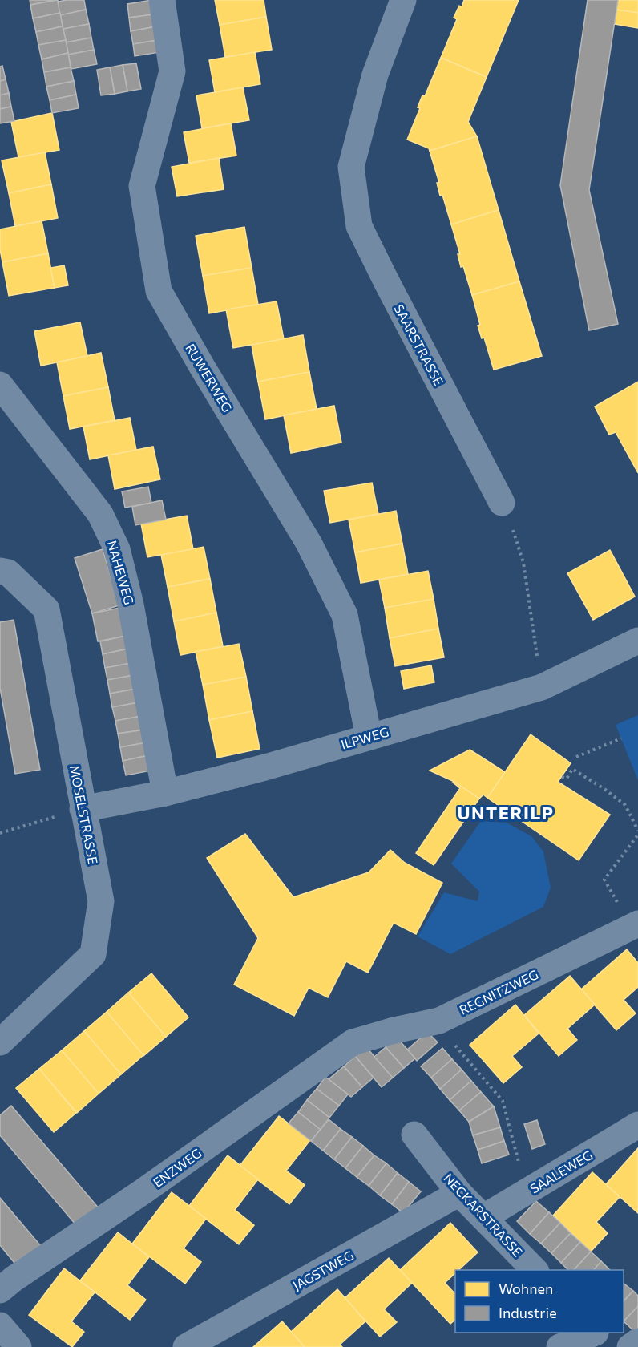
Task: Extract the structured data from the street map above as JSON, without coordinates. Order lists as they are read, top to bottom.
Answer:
{
  "streets": {
    "street": [
      "SAARSTRASSE",
      "RUWERWEG",
      "NAHEWEG",
      "ILPWEG",
      "MOSELSTRASSE",
      "REGNITZWEG",
      "ENZWEG",
      "SAALEWEG",
      "NECKARSTRASSE",
      "JAGSTWEG"
    ]
  },
  "crossings": [
    ["RUWERWEG", "ILPWEG"],
    ["NAHEWEG", "ILPWEG"],
    ["ILPWEG", "MOSELSTRASSE"],
    ["REGNITZWEG", "ENZWEG"],
    ["SAALEWEG", "NECKARSTRASSE"],
    ["NECKARSTRASSE", "JAGSTWEG"]
  ],
  "districts": ["UNTERILP"],
  "legend": ["Wohnen", "Industrie"]
}
